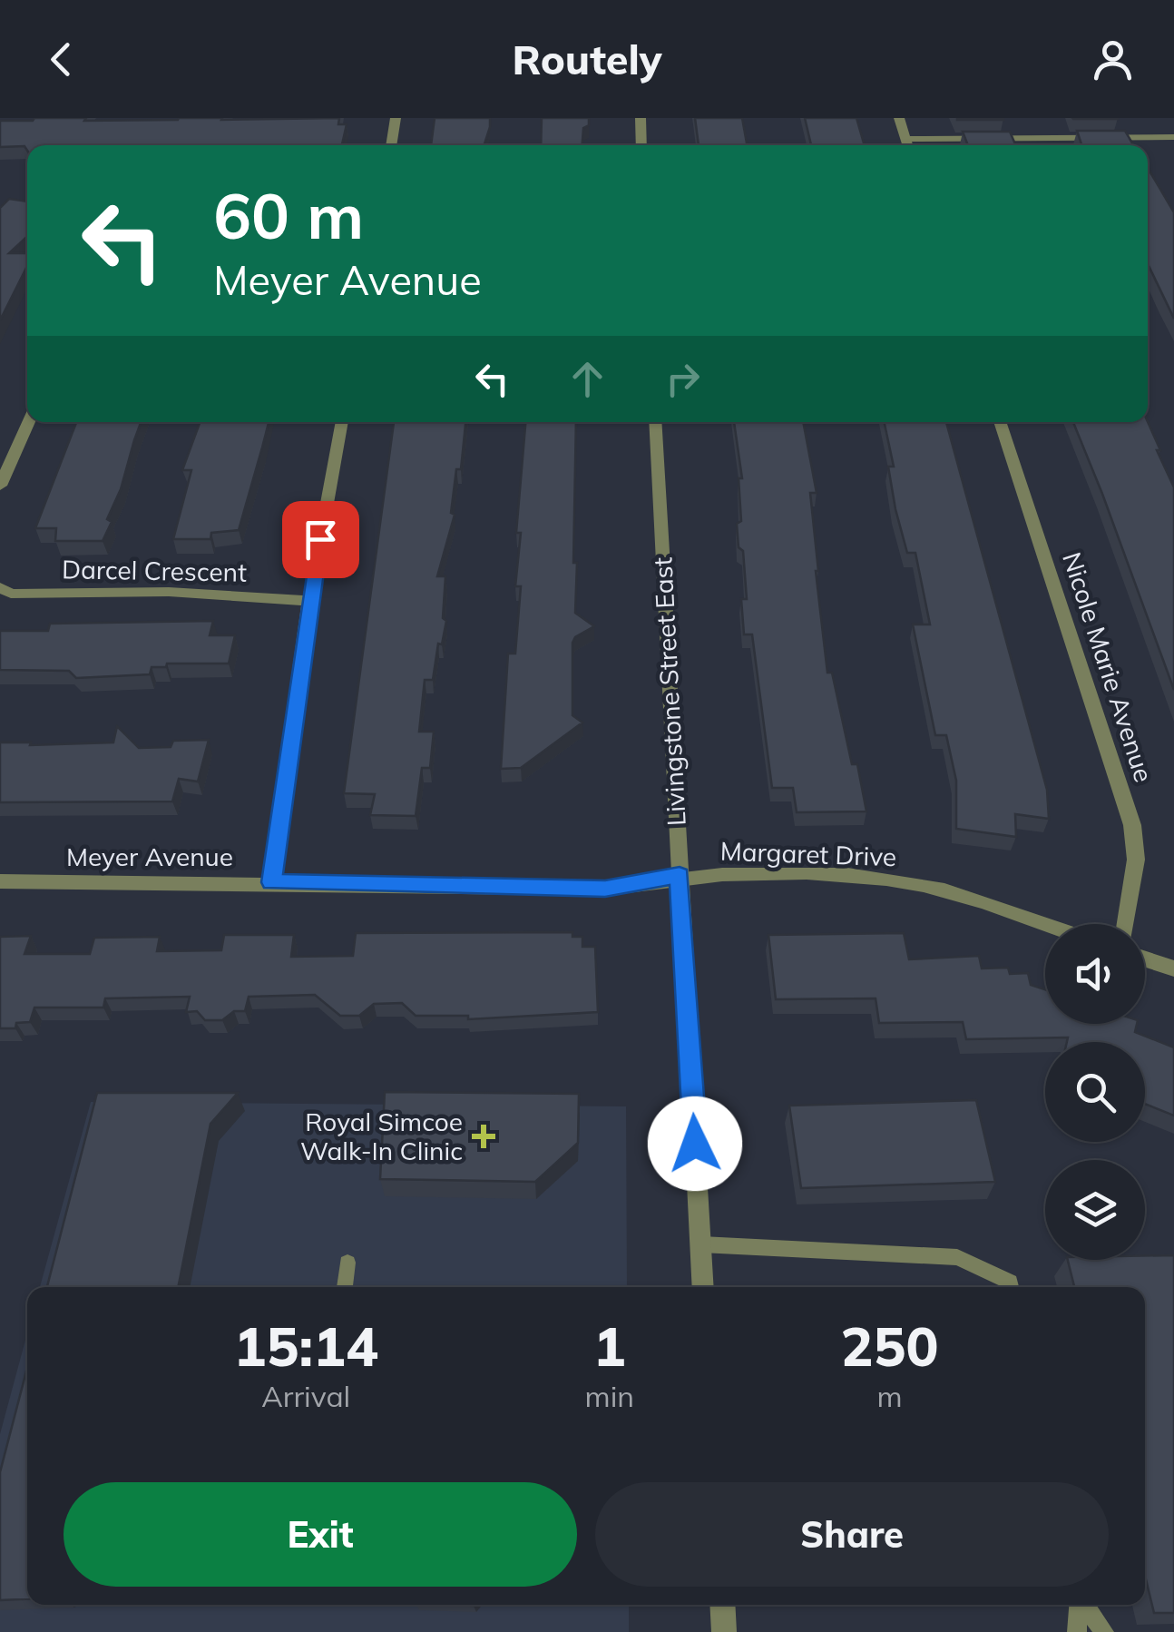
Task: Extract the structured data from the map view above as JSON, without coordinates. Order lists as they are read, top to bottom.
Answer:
{
  "streets": {
    "street": [
      "Darcel Crescent",
      "Nicole Marie Avenue",
      "Livingstone Street East",
      "Margaret Drive",
      "Meyer Avenue"
    ]
  },
  "crossings": [
    ["Livingstone Street East", "Margaret Drive"],
    ["Livingstone Street East", "Meyer Avenue"],
    ["Margaret Drive", "Meyer Avenue"]
  ],
  "places": {
    "health": ["Royal Simcoe Walk-In Clinic"]
  },
  "page": {
    "header": "Routely",
    "turn": ["60 m", "Meyer Avenue"],
    "eta": [
      "15:14",
      "Arrival",
      "1",
      "min",
      "250",
      "m"
    ],
    "buttons": ["Exit", "Share"]
  }
}
